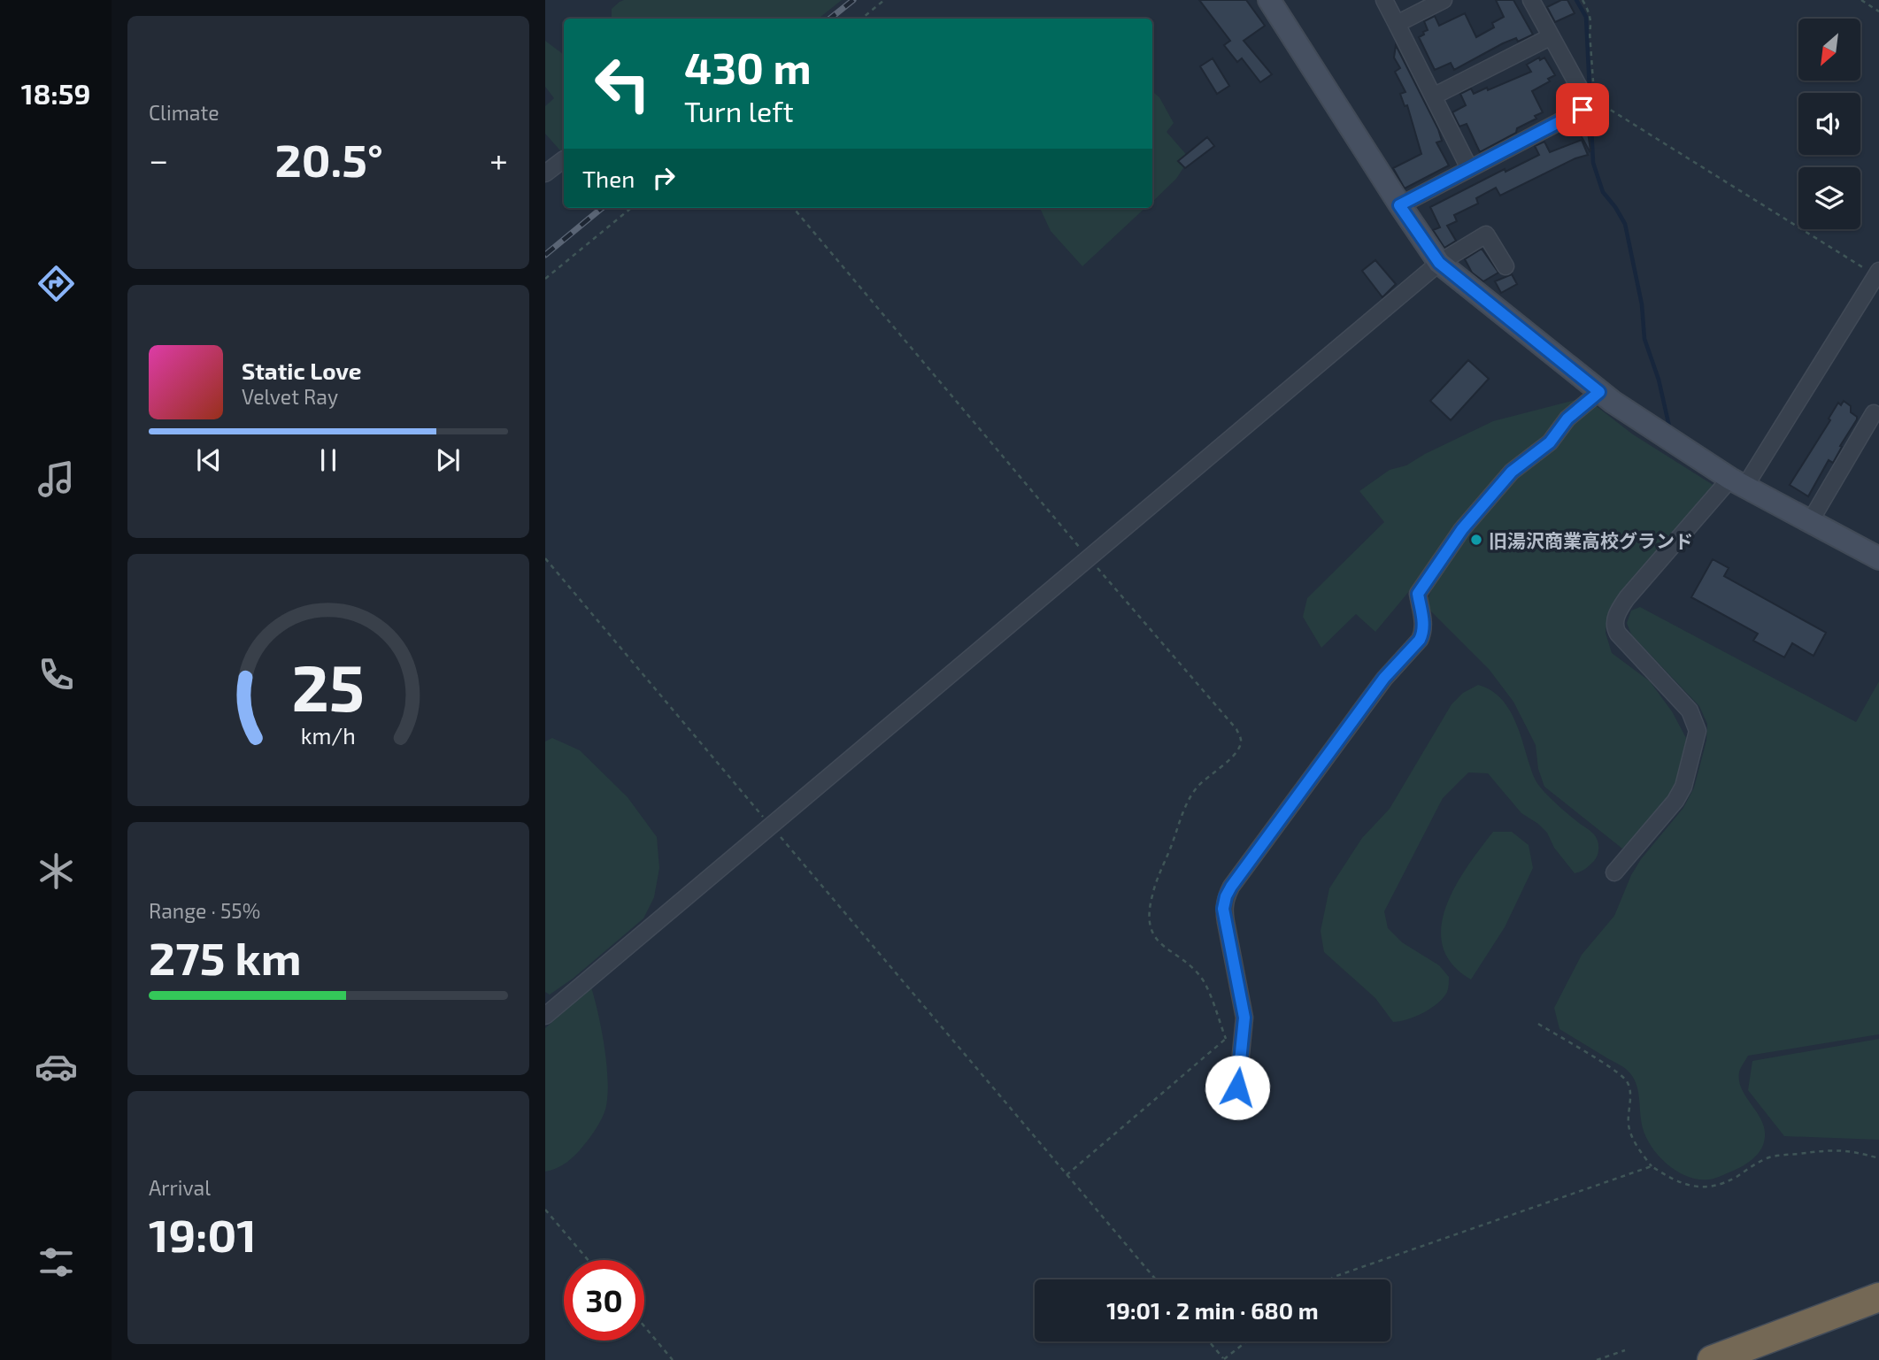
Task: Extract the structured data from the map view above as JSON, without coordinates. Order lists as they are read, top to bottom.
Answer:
{
  "places": ["旧湯沢商業高校グランド"],
  "north": "bottom left",
  "page": {
    "tabs": "18:59",
    "tile": [
      "Climate",
      ["Range · 55%", "275 km"],
      ["Arrival", "19:01"]
    ],
    "turn": ["430 m", "Turn left"],
    "heat": ["−", "20.5°", "+"],
    "then": "Then",
    "song": ["Static Love", "Velvet Ray"],
    "limit": "30",
    "trip": "19:01 · 2 min · 680 m",
    "gauge": ["25", "km/h"]
  }
}
